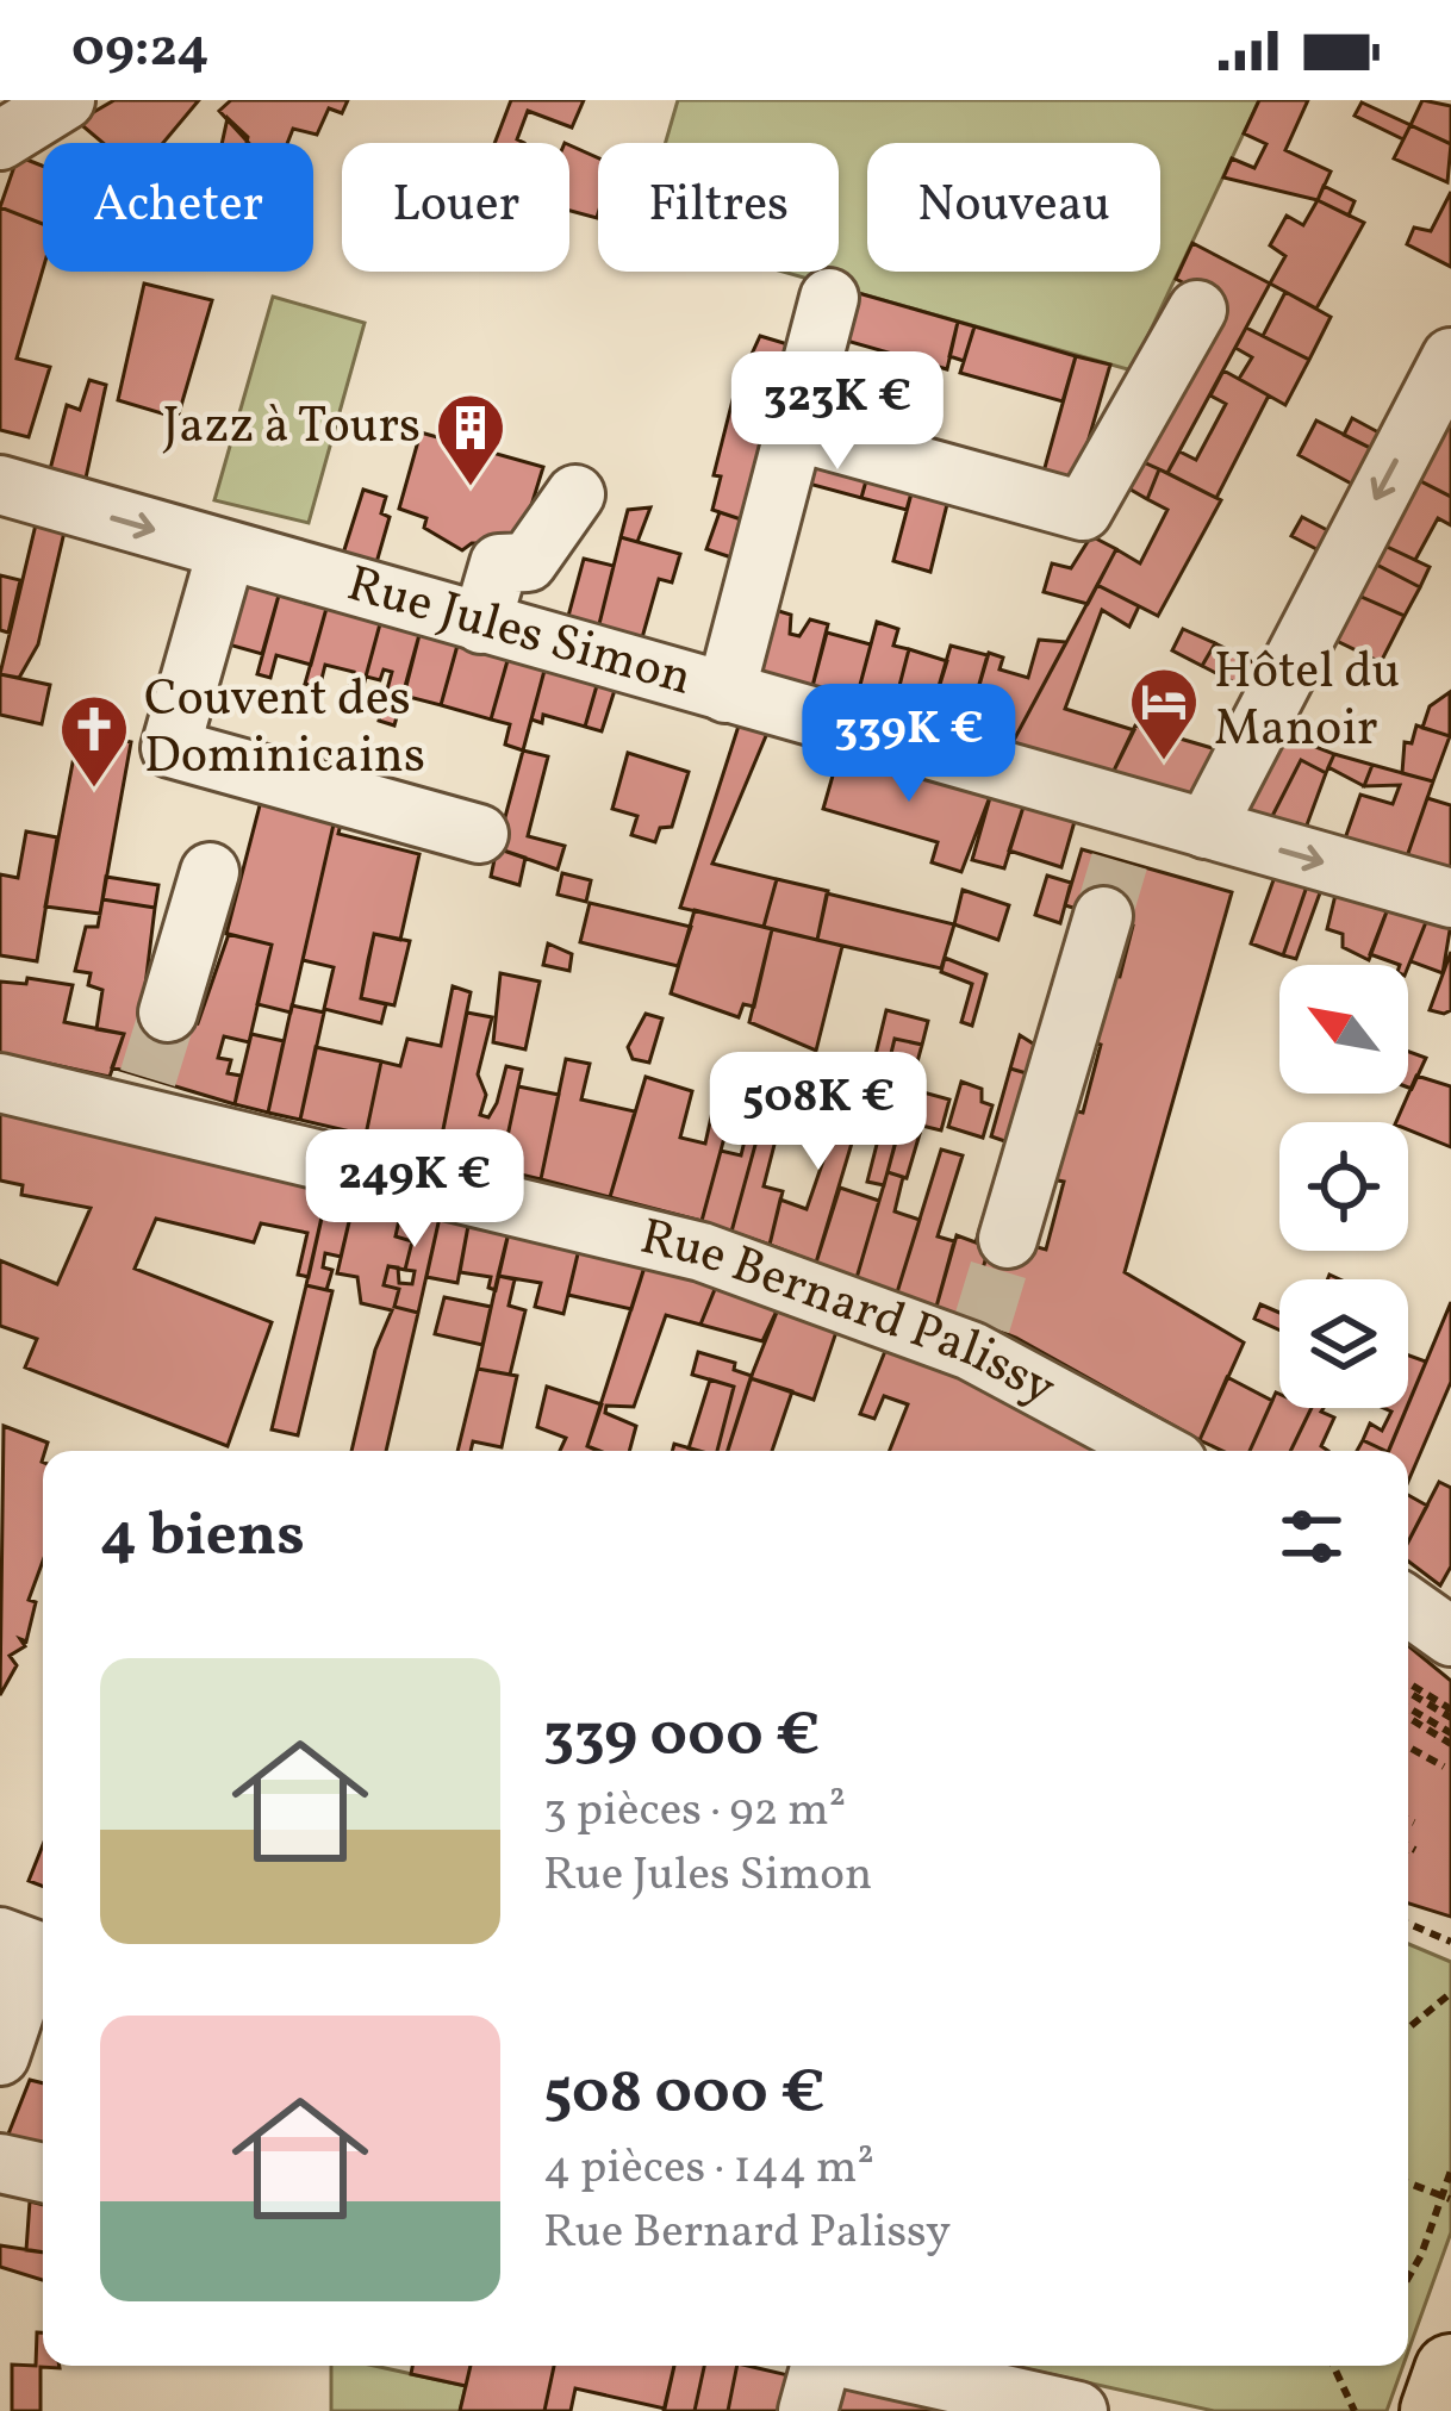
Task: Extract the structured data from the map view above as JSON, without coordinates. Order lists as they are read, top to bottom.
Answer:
{
  "streets": {
    "street": ["Rue Jules Simon", "Rue Bernard Palissy"]
  },
  "places": {
    "building": ["Jazz à Tours"],
    "hotel": ["Hôtel du Manoir"],
    "church": ["Couvent des Dominicains"]
  },
  "north": "top left",
  "page": {
    "status": "09:24",
    "chip": [
      "Acheter",
      "Louer",
      "Filtres",
      "Nouveau"
    ],
    "price": [
      "323K €",
      "339K €",
      "508K €",
      "249K €"
    ],
    "heading": "4 biens",
    "list": [
      {
        "name": "339 000 €",
        "note": "3 pièces · 92 m² · Rue Jules Simon"
      },
      {
        "name": "508 000 €",
        "note": "4 pièces · 144 m² · Rue Bernard Palissy"
      }
    ]
  }
}
